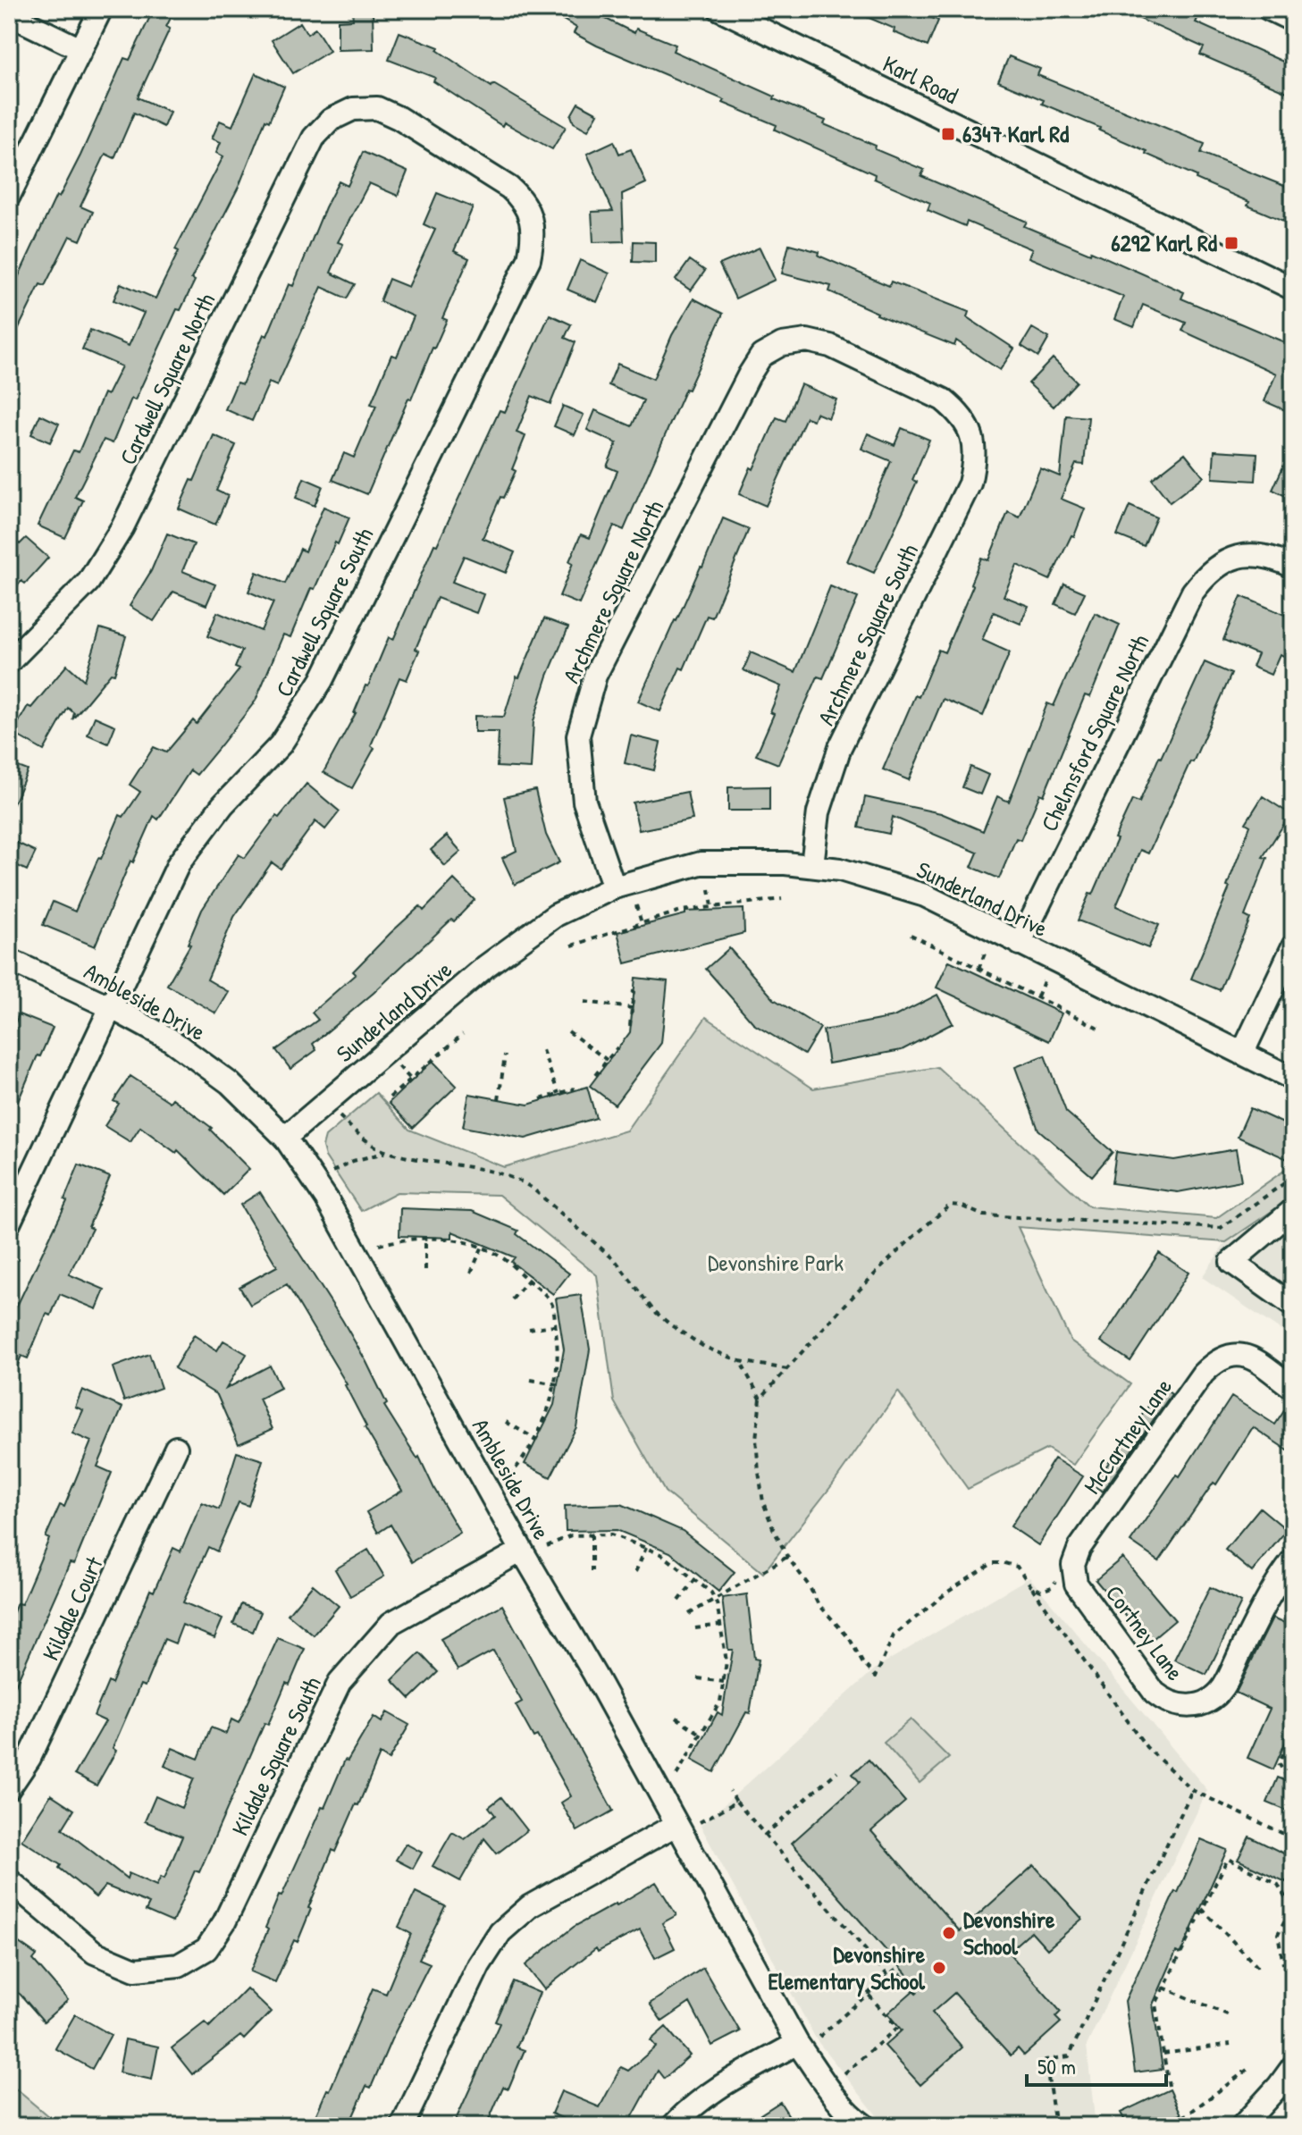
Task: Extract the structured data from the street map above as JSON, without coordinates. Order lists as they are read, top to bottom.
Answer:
{
  "streets": {
    "street": [
      "Karl Road",
      "Cardwell Square North",
      "Archmere Square North",
      "Cardwell Square South",
      "Archmere Square South",
      "Chelmsford Square North",
      "Sunderland Drive",
      "Ambleside Drive",
      "McCartney Lane",
      "Kildale Court",
      "Cortney Lane",
      "Kildale Square South"
    ]
  },
  "crossings": [
    ["Cardwell Square North", "Cardwell Square South"],
    ["Archmere Square North", "Archmere Square South"],
    ["Archmere Square North", "Sunderland Drive"],
    ["Cardwell Square South", "Ambleside Drive"],
    ["Archmere Square South", "Sunderland Drive"],
    ["Chelmsford Square North", "Sunderland Drive"],
    ["Sunderland Drive", "Ambleside Drive"],
    ["Ambleside Drive", "Kildale Square South"],
    ["McCartney Lane", "Cortney Lane"]
  ],
  "parks": ["Devonshire Park"],
  "places": {
    "transit": ["6347 Karl Rd", "6292 Karl Rd"],
    "other": ["Devonshire School", "Devonshire Elementary School"]
  },
  "scale_bar": "50 m"
}
